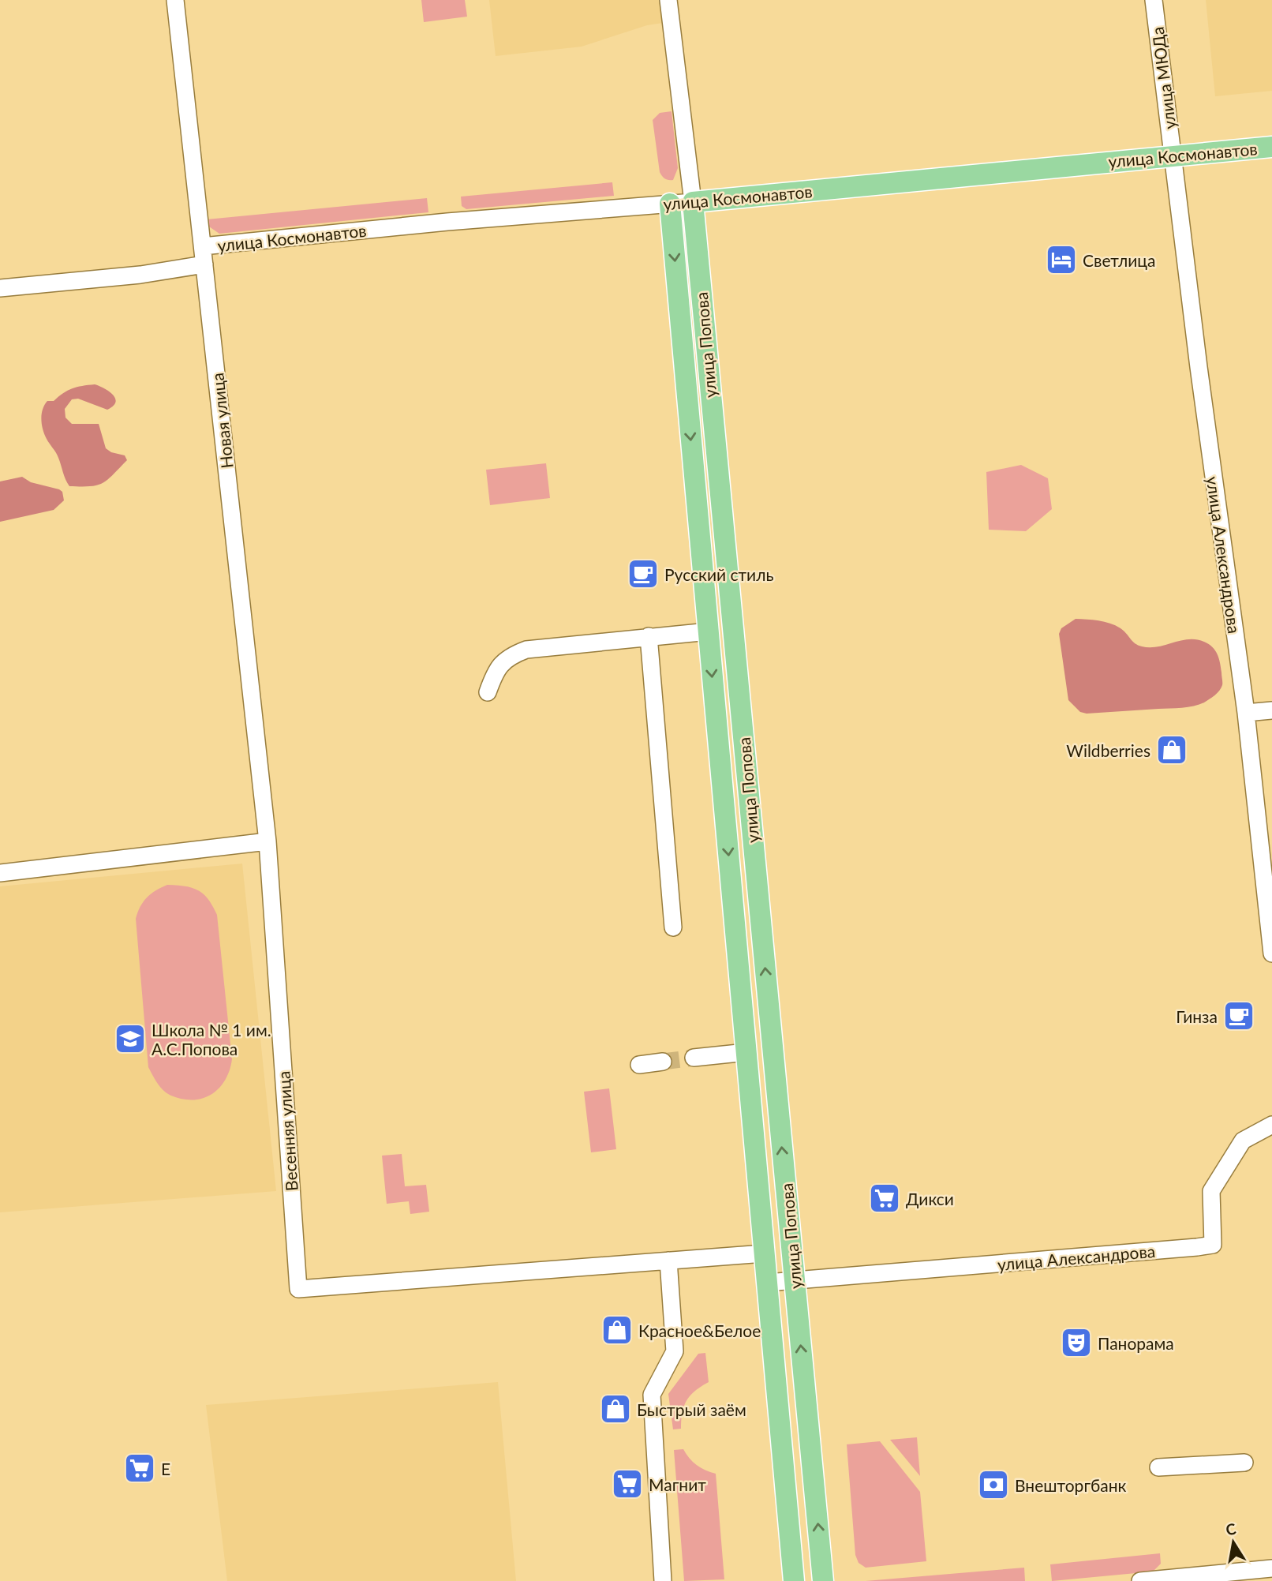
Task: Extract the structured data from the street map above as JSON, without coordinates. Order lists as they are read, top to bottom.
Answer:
{
  "streets": {
    "main road": ["улица Космонавтов", "улица Попова"],
    "street": [
      "улица МЮДа",
      "Новая улица",
      "улица Александрова",
      "Весенняя улица"
    ]
  },
  "crossings": [
    ["улица МЮДа", "улица Космонавтов"],
    ["улица МЮДа", "улица Александрова"],
    ["улица Космонавтов", "улица Попова"],
    ["улица Космонавтов", "Новая улица"],
    ["улица Космонавтов", "улица Александрова"],
    ["улица Попова", "улица Александрова"],
    ["Новая улица", "Весенняя улица"]
  ],
  "places": {
    "hotel": ["Светлица"],
    "cafe": ["Русский стиль", "Гинза"],
    "shop": ["Wildberries", "Красное&Белое", "Быстрый заём"],
    "school or university": ["Школа № 1 им. А.С.Попова"],
    "supermarket": ["Дикси", "Е", "Магнит"],
    "theatre": ["Панорама"],
    "bank": ["Внешторгбанк"]
  },
  "north": "top"
}
